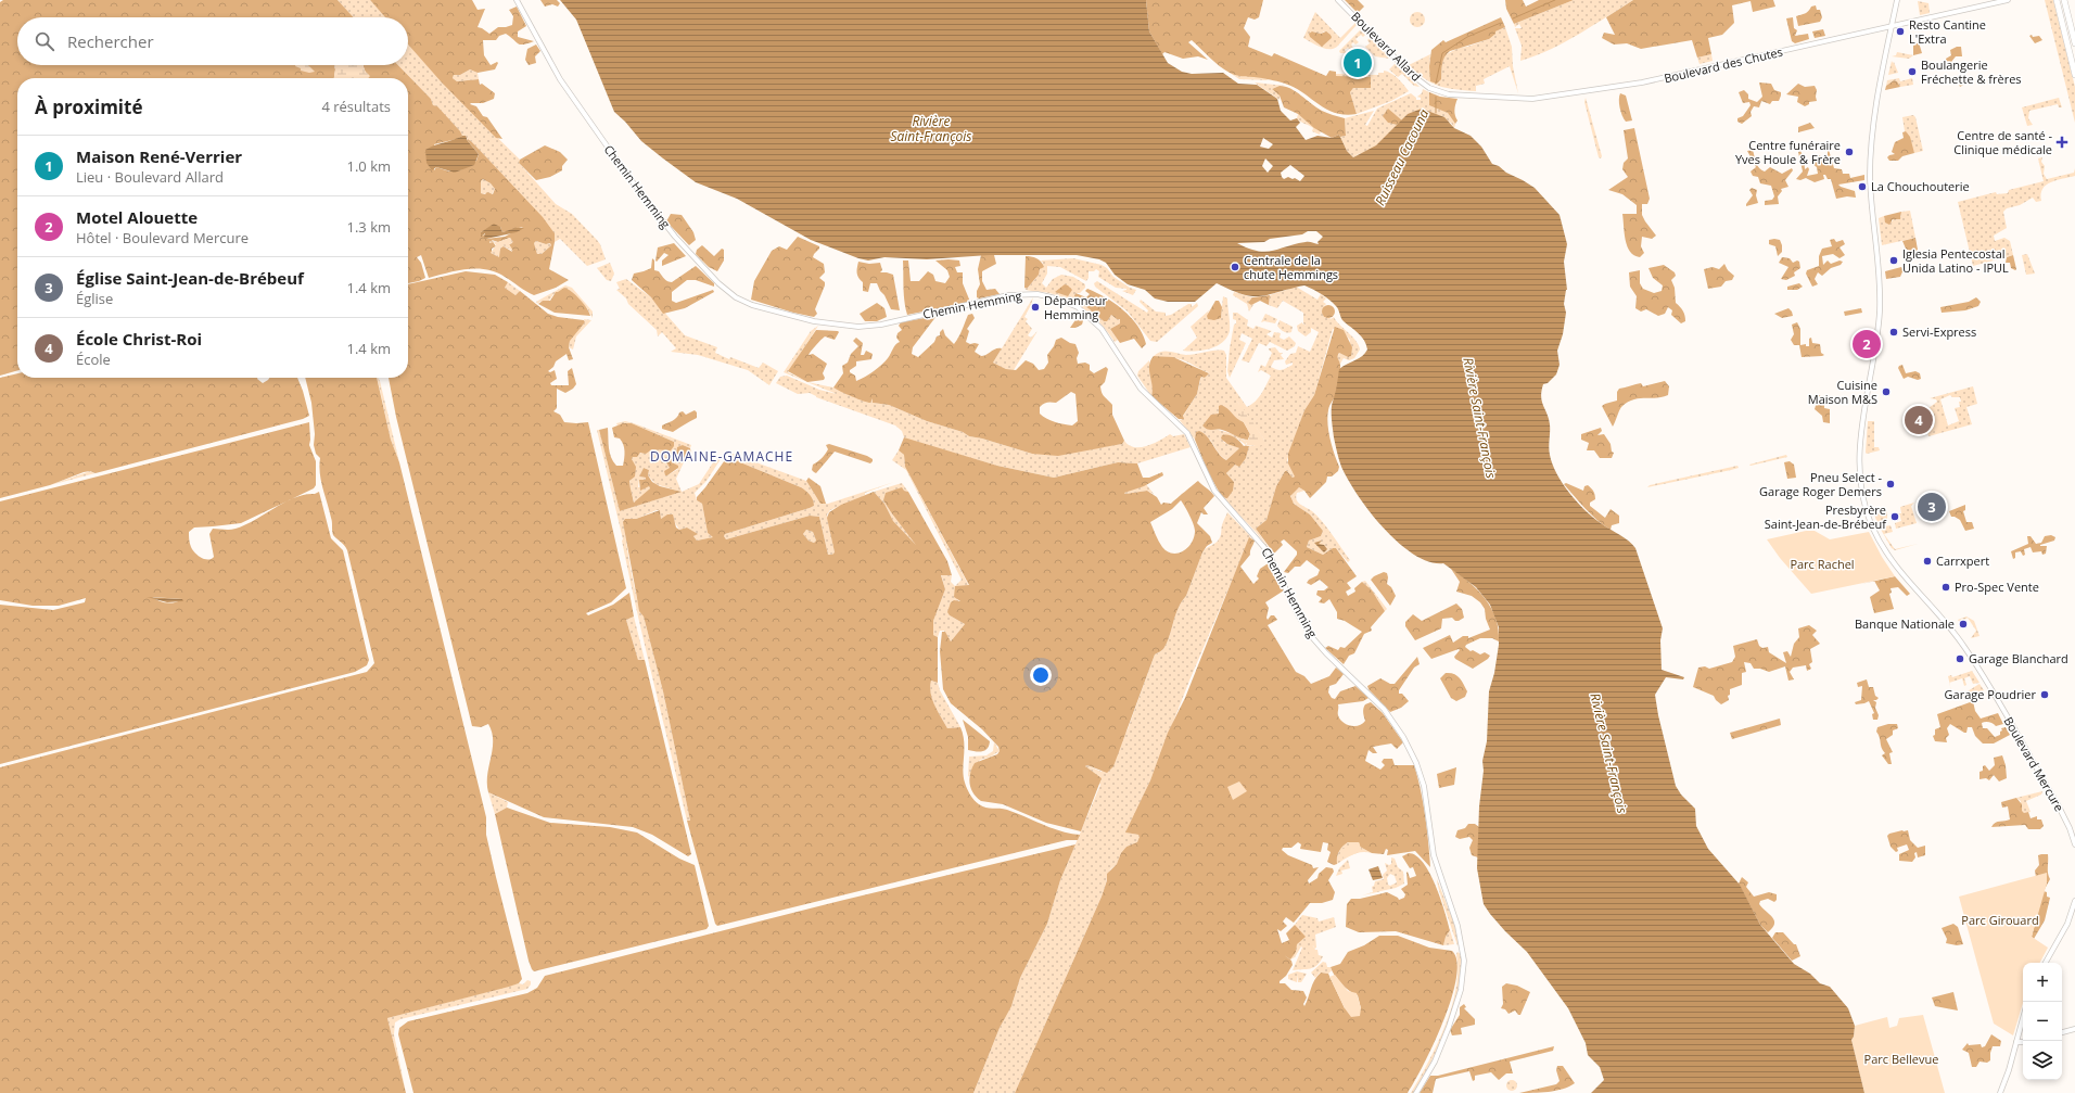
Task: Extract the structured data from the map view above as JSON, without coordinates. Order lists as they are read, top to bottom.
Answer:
{
  "streets": {
    "street": [
      "Boulevard Allard",
      "Boulevard des Chutes",
      "Chemin Hemming",
      "Boulevard Mercure"
    ]
  },
  "crossings": [
    ["Boulevard Allard", "Boulevard des Chutes"],
    ["Boulevard des Chutes", "Boulevard Mercure"]
  ],
  "districts": ["DOMAINE-GAMACHE"],
  "water": ["Rivière Saint-François", "Ruisseau Cacouna"],
  "parks": ["Parc Rachel", "Parc Girouard", "Parc Bellevue"],
  "places": {
    "other": [
      "Resto Cantine L'Extra",
      "Boulangerie Fréchette & frères",
      "Centre funéraire Yves Houle & Frère",
      "La Chouchouterie",
      "Iglesia Pentecostal Unida Latino - IPUL",
      "Centrale de la chute Hemmings",
      "Dépanneur Hemming",
      "Servi-Express",
      "Cuisine Maison M&S",
      "Pneu Select - Garage Roger Demers",
      "Presbyrère Saint-Jean-de-Brébeuf",
      "Carrxpert",
      "Pro-Spec Vente",
      "Banque Nationale",
      "Garage Blanchard",
      "Garage Poudrier"
    ],
    "health": ["Centre de santé - Clinique médicale"]
  },
  "page": {
    "search": "Rechercher",
    "pins": [
      "1",
      "2",
      "4",
      "3"
    ],
    "heading": ["À proximité", "4 résultats"],
    "list": [
      {
        "mark": "1",
        "name": "Maison René-Verrier",
        "note": "Lieu · Boulevard Allard",
        "value": "1.0 km"
      },
      {
        "mark": "2",
        "name": "Motel Alouette",
        "note": "Hôtel · Boulevard Mercure",
        "value": "1.3 km"
      },
      {
        "mark": "3",
        "name": "Église Saint-Jean-de-Brébeuf",
        "note": "Église",
        "value": "1.4 km"
      },
      {
        "mark": "4",
        "name": "École Christ-Roi",
        "note": "École",
        "value": "1.4 km"
      }
    ],
    "map_buttons": ["+", "−"]
  }
}
